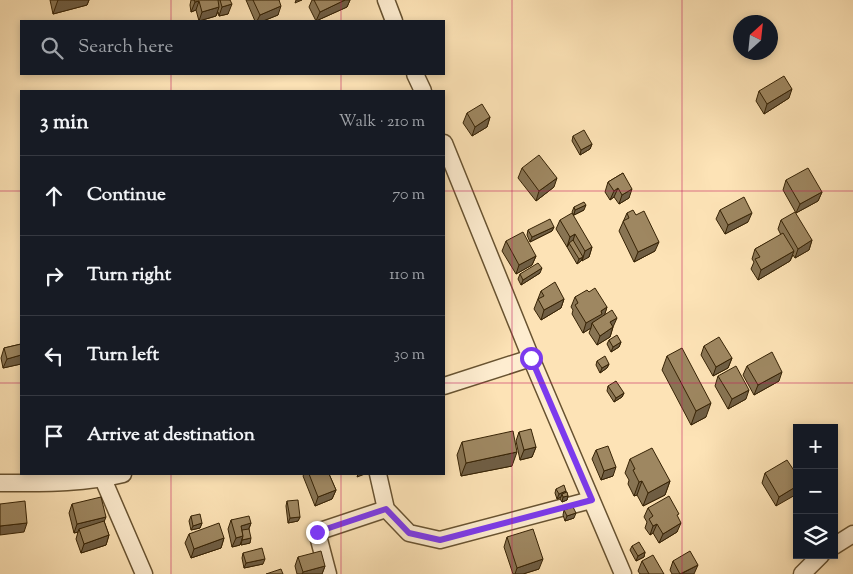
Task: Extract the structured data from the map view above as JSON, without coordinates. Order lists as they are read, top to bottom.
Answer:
{
  "north": "top right",
  "page": {
    "search": "Search here",
    "heading": ["3 min", "Walk · 210 m"],
    "list": [
      ["Continue", "70 m"],
      ["Turn right", "110 m"],
      ["Turn left", "30 m"],
      "Arrive at destination"
    ],
    "map_buttons": ["+", "−"]
  }
}
